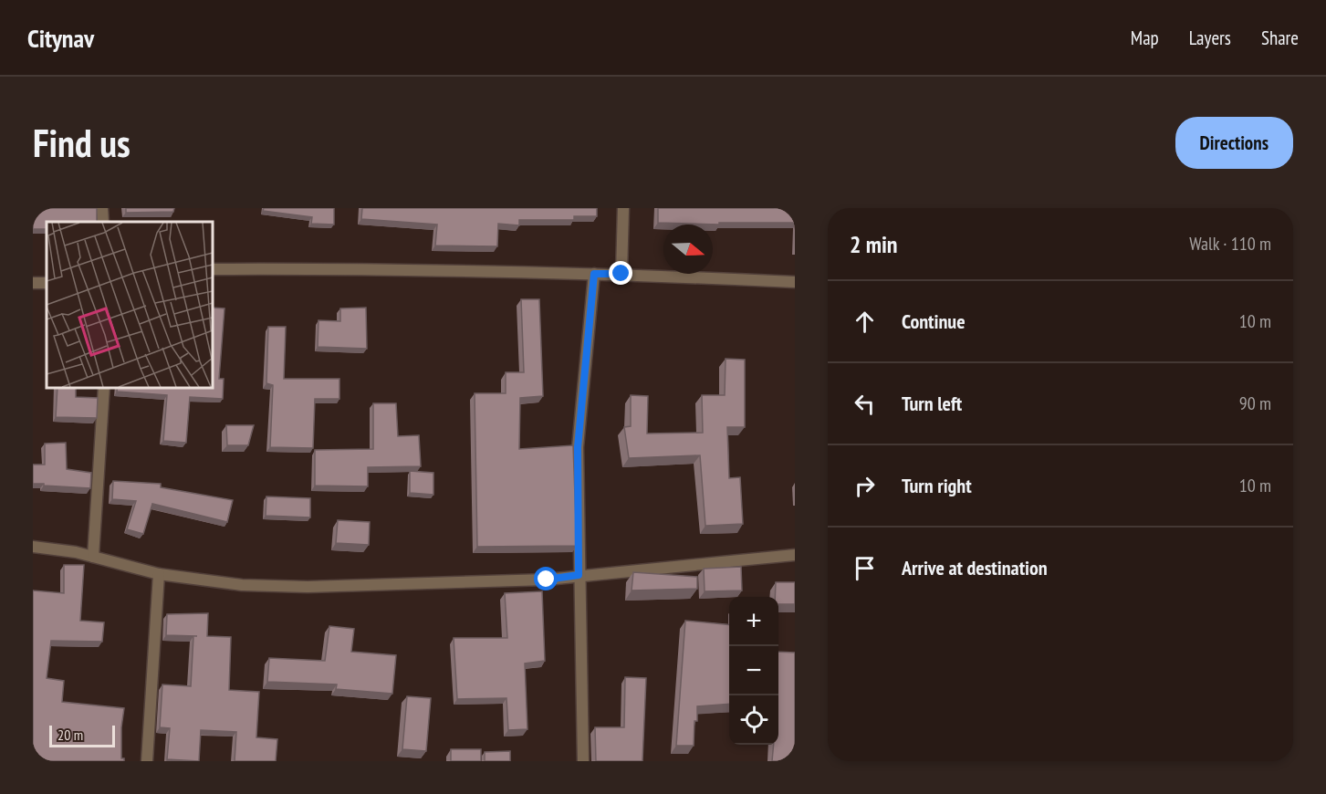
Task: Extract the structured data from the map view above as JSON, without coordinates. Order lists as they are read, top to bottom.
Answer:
{
  "scale_bar": "20 m",
  "north": "right",
  "page": {
    "header": "Citynav",
    "nav": ["Map", "Layers", "Share"],
    "buttons": "Directions",
    "title": "Find us",
    "heading": ["2 min", "Walk · 110 m"],
    "list": [
      ["Continue", "10 m"],
      ["Turn left", "90 m"],
      ["Turn right", "10 m"],
      "Arrive at destination"
    ],
    "map_buttons": ["+", "−"],
    "scale": "20 m"
  }
}
